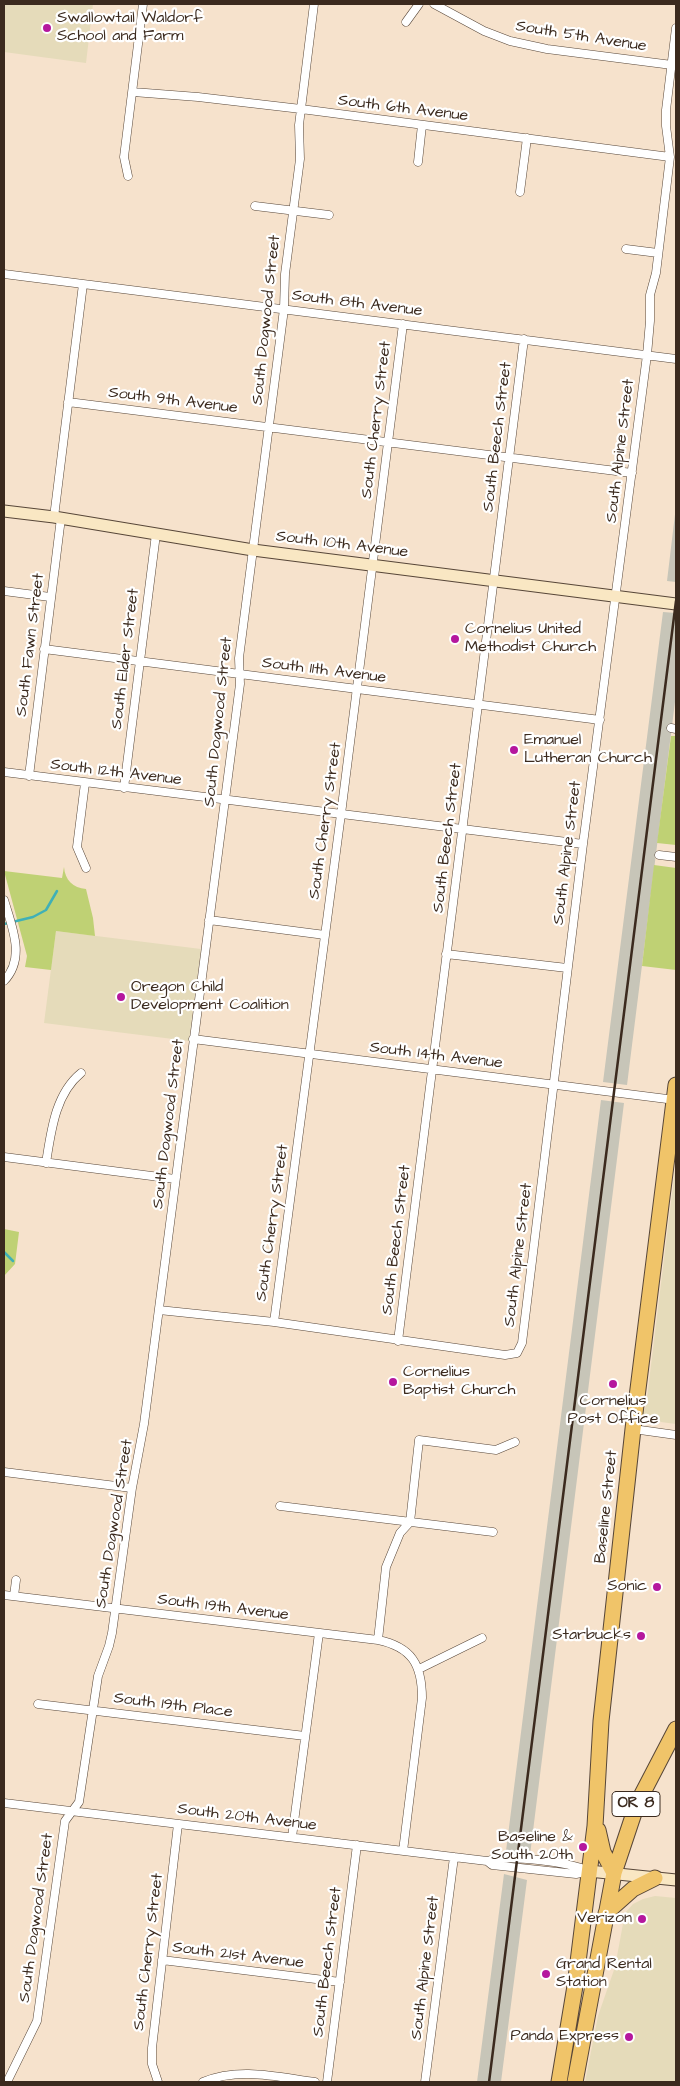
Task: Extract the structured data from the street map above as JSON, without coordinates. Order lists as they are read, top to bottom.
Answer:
{
  "streets": {
    "highway": ["Baseline Street", "OR 8"],
    "main road": ["South 10th Avenue"],
    "street": [
      "South 5th Avenue",
      "South 6th Avenue",
      "South 8th Avenue",
      "South Dogwood Street",
      "South 9th Avenue",
      "South Cherry Street",
      "South Beech Street",
      "South Alpine Street",
      "South Fawn Street",
      "South Elder Street",
      "South 11th Avenue",
      "South 12th Avenue",
      "South 14th Avenue",
      "South 19th Avenue",
      "South 19th Place",
      "South 20th Avenue",
      "South 21st Avenue"
    ]
  },
  "crossings": [
    ["South 5th Avenue", "South Alpine Street"],
    ["South 6th Avenue", "South Dogwood Street"],
    ["South 6th Avenue", "South Alpine Street"],
    ["South 8th Avenue", "South Dogwood Street"],
    ["South 8th Avenue", "South Cherry Street"],
    ["South 8th Avenue", "South Beech Street"],
    ["South 8th Avenue", "South Alpine Street"],
    ["South 8th Avenue", "South Fawn Street"],
    ["South Dogwood Street", "South 9th Avenue"],
    ["South Dogwood Street", "South 10th Avenue"],
    ["South Dogwood Street", "South 11th Avenue"],
    ["South Dogwood Street", "South 12th Avenue"],
    ["South Dogwood Street", "South 14th Avenue"],
    ["South Dogwood Street", "South 19th Avenue"],
    ["South Dogwood Street", "South 19th Place"],
    ["South Dogwood Street", "South 20th Avenue"],
    ["South 9th Avenue", "South Cherry Street"],
    ["South 9th Avenue", "South Beech Street"],
    ["South 9th Avenue", "South Alpine Street"],
    ["South 9th Avenue", "South Fawn Street"],
    ["South Cherry Street", "South 10th Avenue"],
    ["South Cherry Street", "South 11th Avenue"],
    ["South Cherry Street", "South 12th Avenue"],
    ["South Cherry Street", "South 14th Avenue"],
    ["South Cherry Street", "South 20th Avenue"],
    ["South Cherry Street", "South 21st Avenue"],
    ["South Beech Street", "South Alpine Street"],
    ["South Beech Street", "South 10th Avenue"],
    ["South Beech Street", "South 11th Avenue"],
    ["South Beech Street", "South 12th Avenue"],
    ["South Beech Street", "South 14th Avenue"],
    ["South Beech Street", "South 20th Avenue"],
    ["South Beech Street", "South 21st Avenue"],
    ["South Alpine Street", "South 10th Avenue"],
    ["South Alpine Street", "South 11th Avenue"],
    ["South Alpine Street", "South 12th Avenue"],
    ["South Alpine Street", "South 14th Avenue"],
    ["South Alpine Street", "South 20th Avenue"],
    ["South 10th Avenue", "South Fawn Street"],
    ["South 10th Avenue", "South Elder Street"],
    ["South Fawn Street", "South 11th Avenue"],
    ["South Fawn Street", "South 12th Avenue"],
    ["South Elder Street", "South 11th Avenue"],
    ["South Elder Street", "South 12th Avenue"],
    ["South 14th Avenue", "Baseline Street"],
    ["Baseline Street", "South 20th Avenue"]
  ],
  "places": [
    "Swallowtail Waldorf School and Farm",
    "Cornelius United Methodist Church",
    "Emanuel Lutheran Church",
    "Oregon Child Development Coalition",
    "Cornelius Baptist Church",
    "Cornelius Post Office",
    "Sonic",
    "Starbucks",
    "Baseline & South 20th",
    "Verizon",
    "Grand Rental Station",
    "Panda Express"
  ]
}
